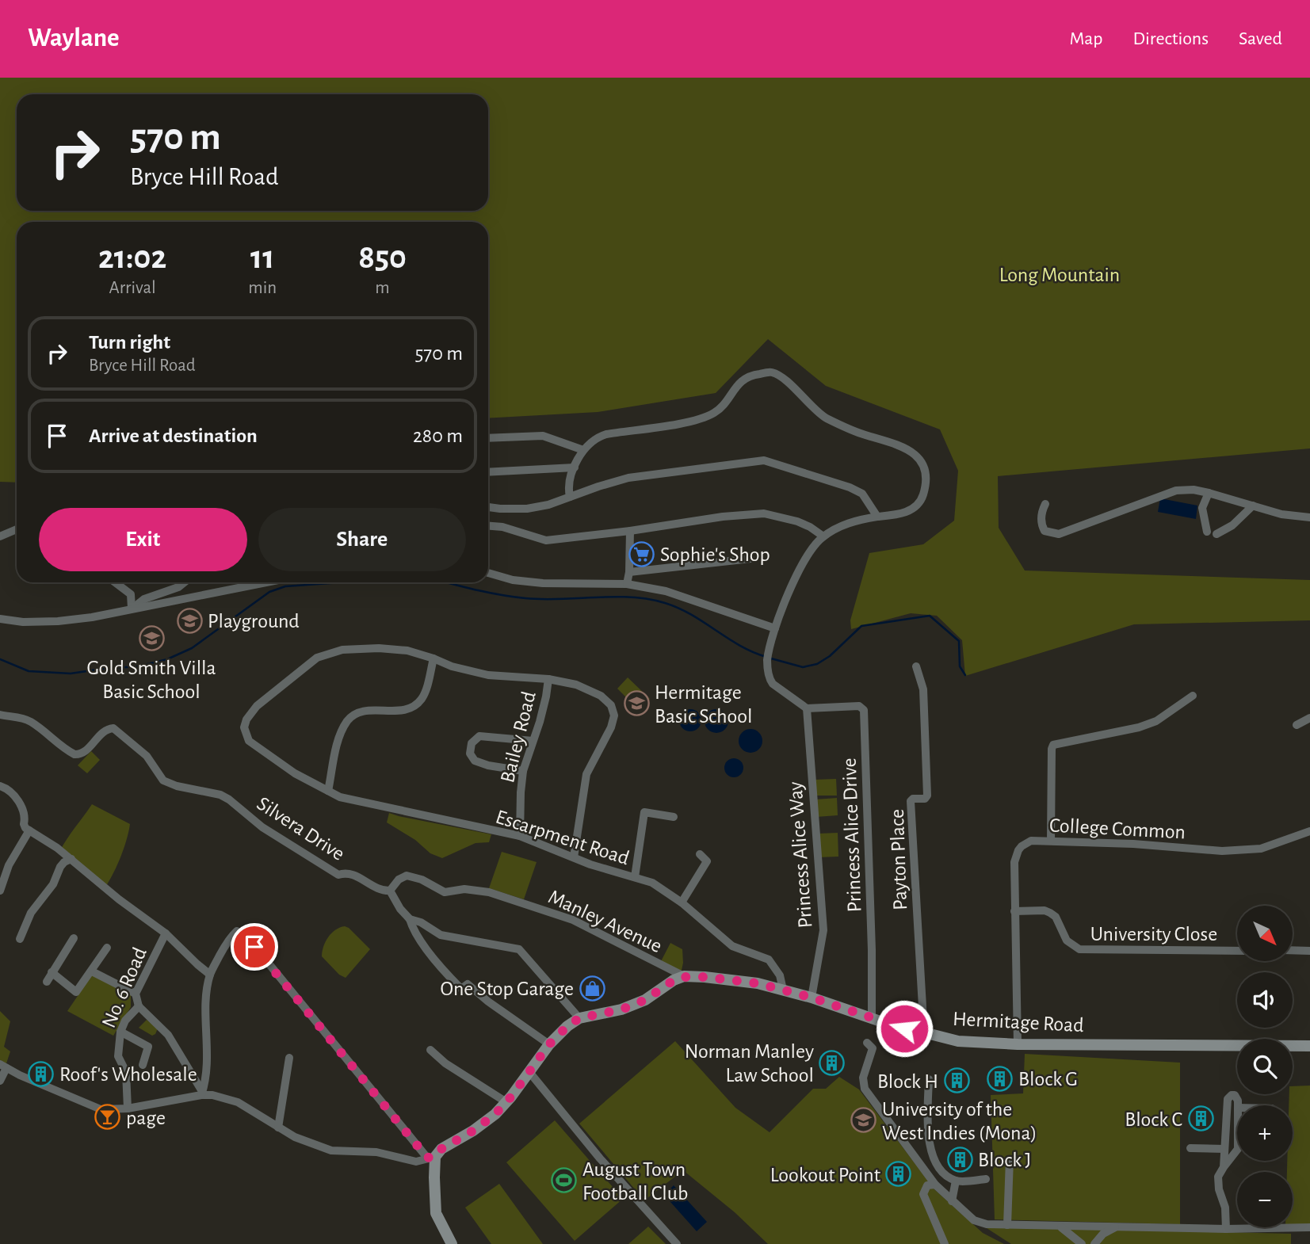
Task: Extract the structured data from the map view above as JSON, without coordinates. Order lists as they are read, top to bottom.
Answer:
{
  "streets": {
    "street": [
      "Bailey Road",
      "Silvera Drive",
      "College Common",
      "Princess Alice Drive",
      "Escarpment Road",
      "Princess Alice Way",
      "Payton Place",
      "Manley Avenue",
      "University Close",
      "No. 6 Road",
      "Hermitage Road"
    ]
  },
  "crossings": [
    ["Bailey Road", "Escarpment Road"],
    ["Silvera Drive", "Manley Avenue"],
    ["College Common", "University Close"],
    ["College Common", "Hermitage Road"],
    ["Princess Alice Drive", "Princess Alice Way"],
    ["Princess Alice Drive", "Hermitage Road"],
    ["Escarpment Road", "Hermitage Road"],
    ["Princess Alice Way", "Hermitage Road"],
    ["Payton Place", "Hermitage Road"],
    ["Manley Avenue", "Hermitage Road"]
  ],
  "parks": ["Long Mountain"],
  "places": {
    "supermarket": ["Sophie's Shop"],
    "school or university": [
      "Playground",
      "Gold Smith Villa Basic School",
      "Hermitage Basic School",
      "University of the West Indies (Mona)"
    ],
    "shop": ["One Stop Garage"],
    "building": [
      "Norman Manley Law School",
      "Roof's Wholesale",
      "Block G",
      "Block H",
      "Block C",
      "Block J",
      "Lookout Point"
    ],
    "bar": ["page"],
    "sports": ["August Town Football Club"]
  },
  "north": "bottom right",
  "page": {
    "header": "Waylane",
    "nav": ["Map", "Directions", "Saved"],
    "turn": ["570 m", "Bryce Hill Road"],
    "eta": [
      "21:02",
      "Arrival",
      "11",
      "min",
      "850",
      "m"
    ],
    "list": [
      {
        "name": "Turn right",
        "note": "Bryce Hill Road",
        "value": "570 m"
      },
      {
        "name": "Arrive at destination",
        "value": "280 m"
      }
    ],
    "buttons": ["Exit", "Share"],
    "map_buttons": ["+", "−"]
  }
}
